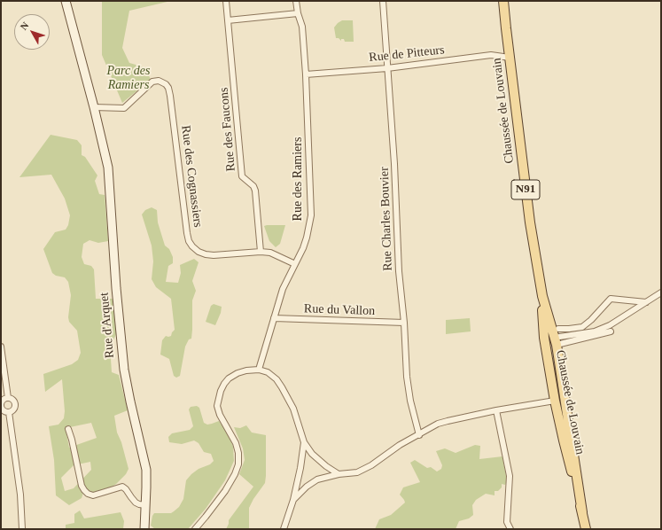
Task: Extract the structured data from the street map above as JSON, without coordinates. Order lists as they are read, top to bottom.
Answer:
{
  "streets": {
    "main road": ["Chaussée de Louvain", "N91"],
    "street": [
      "Rue de Pitteurs",
      "Rue des Faucons",
      "Rue des Cognassiers",
      "Rue des Ramiers",
      "Rue Charles Bouvier",
      "Rue du Vallon",
      "Rue d'Arquet"
    ]
  },
  "crossings": [
    ["Rue de Pitteurs", "Chaussée de Louvain"],
    ["Rue de Pitteurs", "Rue des Ramiers"],
    ["Rue de Pitteurs", "Rue Charles Bouvier"],
    ["Rue des Faucons", "Rue des Cognassiers"],
    ["Rue des Cognassiers", "Rue des Ramiers"],
    ["Rue des Cognassiers", "Rue d'Arquet"],
    ["Rue des Ramiers", "Rue du Vallon"],
    ["Rue Charles Bouvier", "Rue du Vallon"]
  ],
  "parks": ["Parc des Ramiers"],
  "north": "top left"
}
